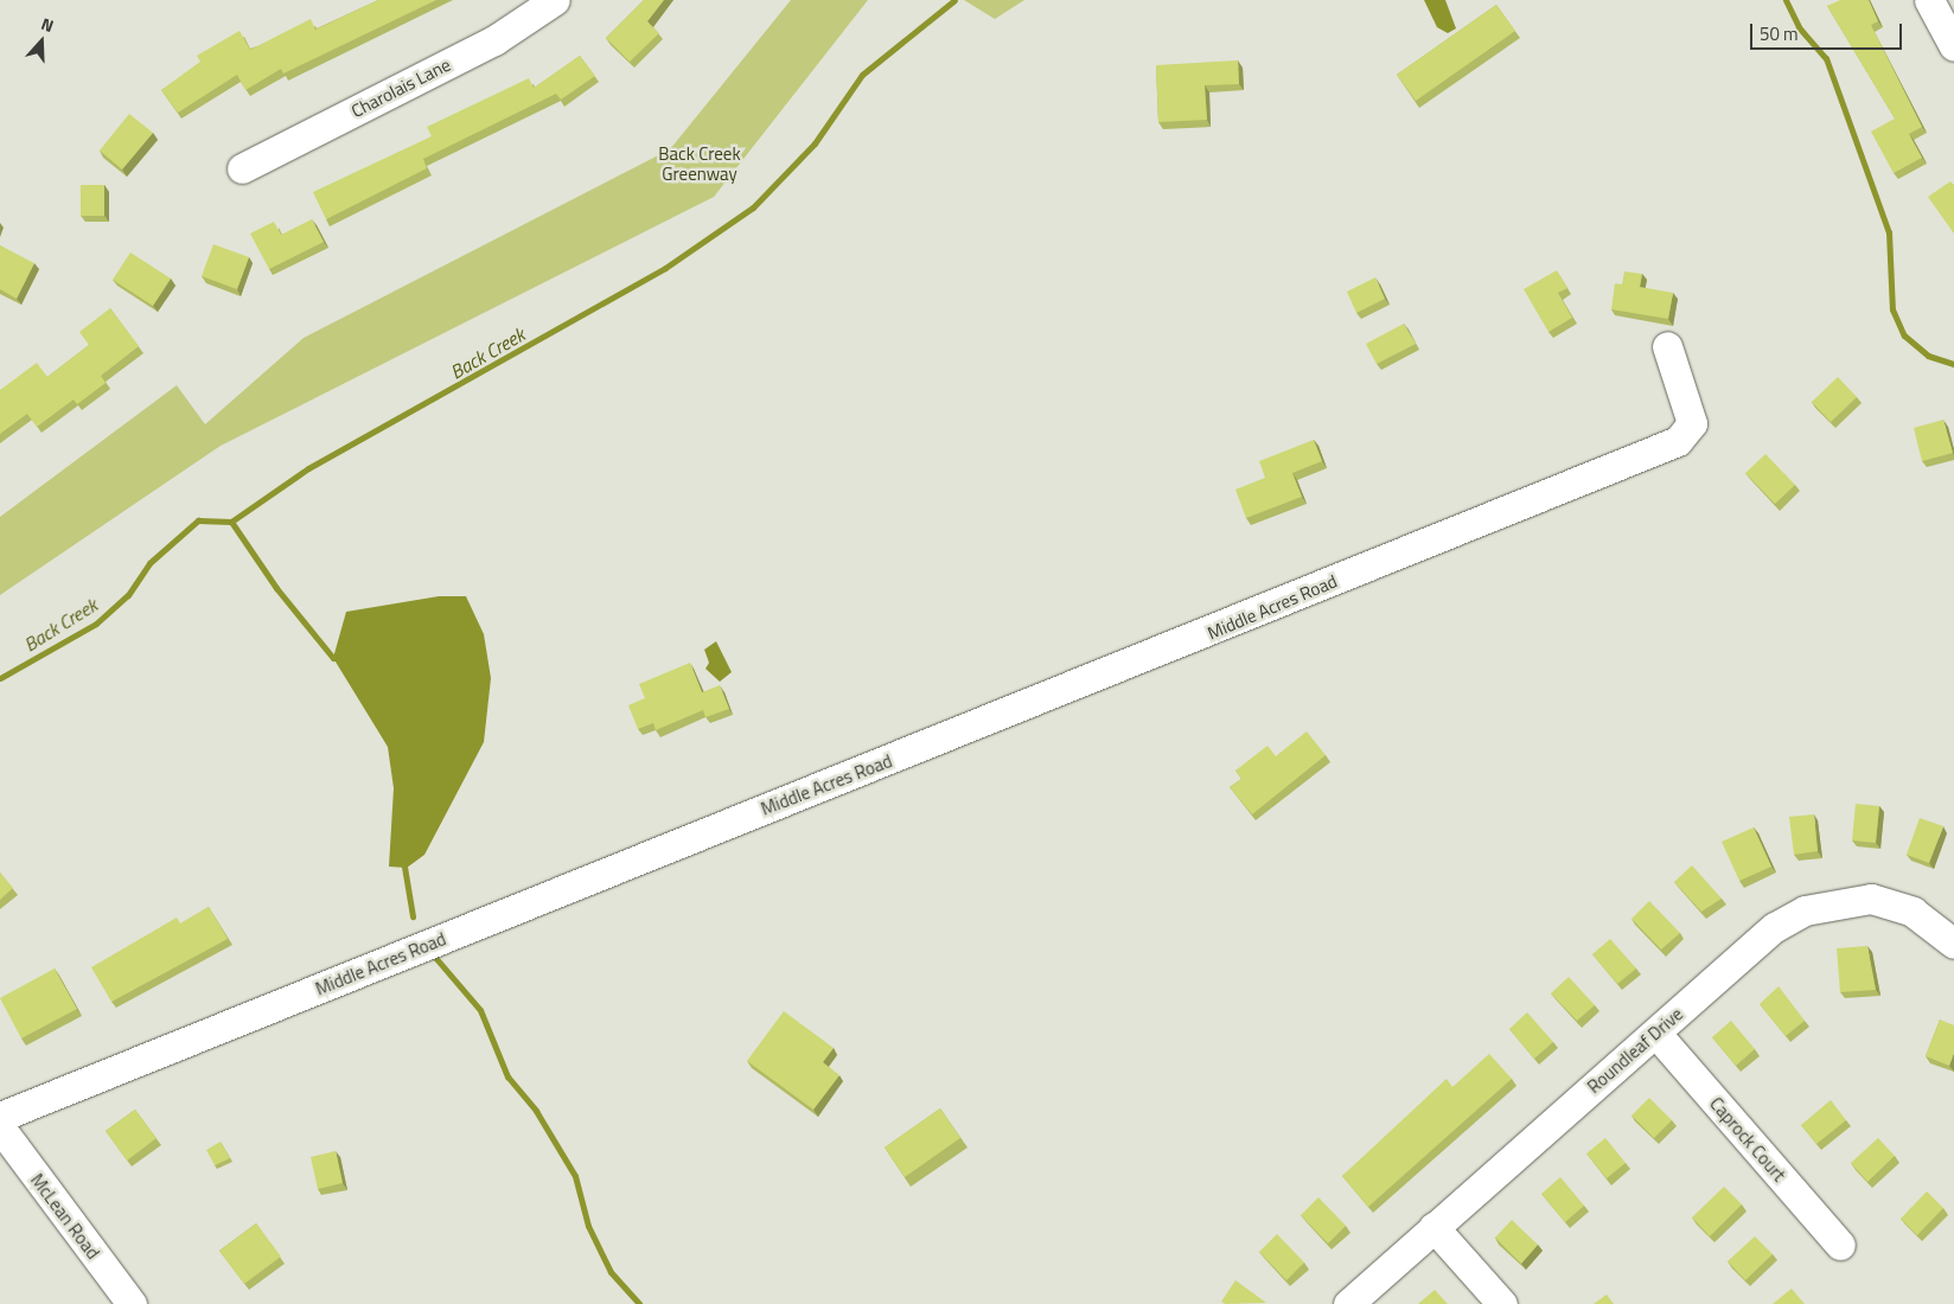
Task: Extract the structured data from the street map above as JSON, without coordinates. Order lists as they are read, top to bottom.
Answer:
{
  "streets": {
    "street": [
      "Charolais Lane",
      "Middle Acres Road",
      "Roundleaf Drive",
      "Caprock Court",
      "McLean Road"
    ]
  },
  "crossings": [
    ["Roundleaf Drive", "Caprock Court"]
  ],
  "water": ["Back Creek"],
  "parks": ["Back Creek Greenway"],
  "scale_bar": "50 m",
  "north": "top"
}
